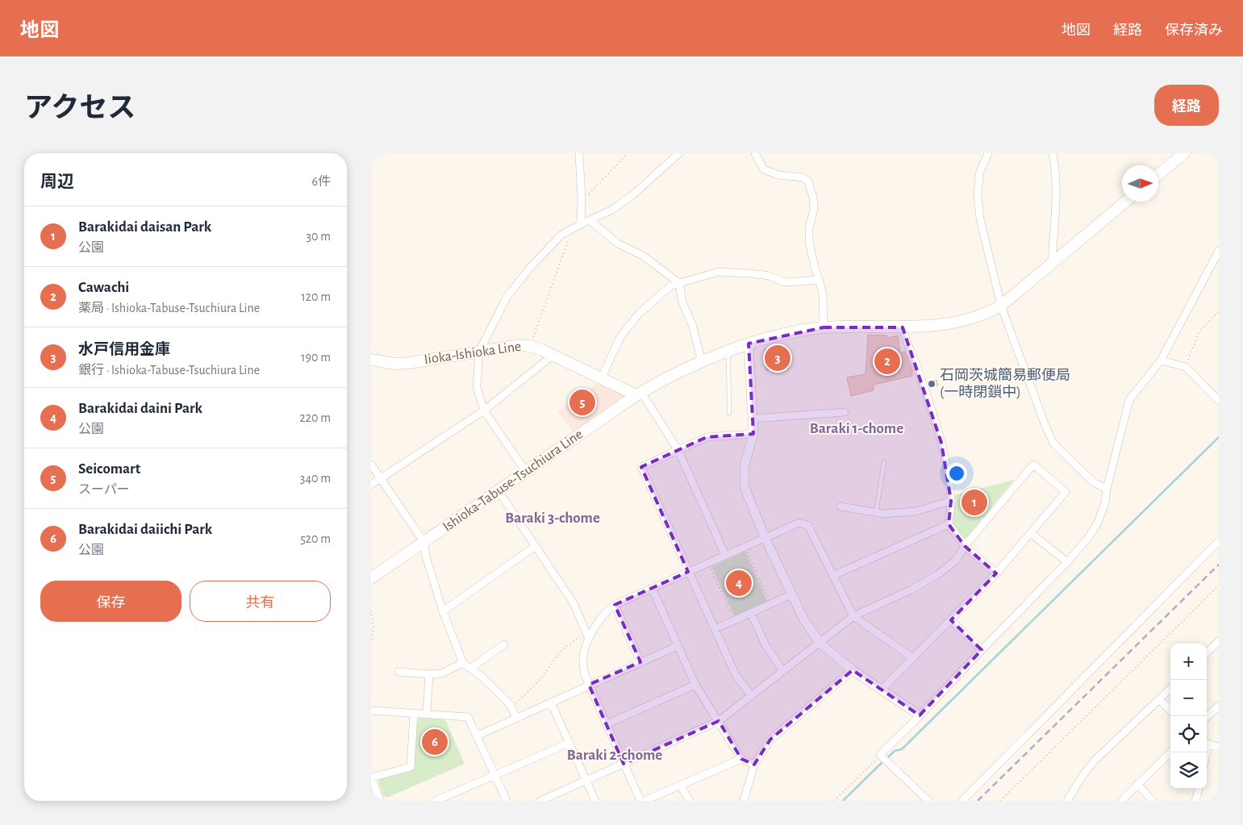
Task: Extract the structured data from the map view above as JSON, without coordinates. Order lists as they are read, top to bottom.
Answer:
{
  "streets": {
    "main road": ["Iioka-Ishioka Line", "Ishioka-Tabuse-Tsuchiura Line"]
  },
  "crossings": [
    ["Iioka-Ishioka Line", "Ishioka-Tabuse-Tsuchiura Line"]
  ],
  "districts": ["Baraki 1-chome", "Baraki 3-chome", "Baraki 2-chome"],
  "places": ["石岡茨城簡易郵便局 (一時閉鎖中)"],
  "north": "right",
  "page": {
    "header": "地図",
    "nav": ["地図", "経路", "保存済み"],
    "title": "アクセス",
    "buttons": [
      "経路",
      ["保存", "共有"]
    ],
    "heading": ["周辺", "6件"],
    "list": [
      {
        "mark": "1",
        "name": "Barakidai daisan Park",
        "note": "公園",
        "value": "30 m"
      },
      {
        "mark": "2",
        "name": "Cawachi",
        "note": "薬局 · Ishioka-Tabuse-Tsuchiura Line",
        "value": "120 m"
      },
      {
        "mark": "3",
        "name": "水戸信用金庫",
        "note": "銀行 · Ishioka-Tabuse-Tsuchiura Line",
        "value": "190 m"
      },
      {
        "mark": "4",
        "name": "Barakidai daini Park",
        "note": "公園",
        "value": "220 m"
      },
      {
        "mark": "5",
        "name": "Seicomart",
        "note": "スーパー",
        "value": "340 m"
      },
      {
        "mark": "6",
        "name": "Barakidai daiichi Park",
        "note": "公園",
        "value": "520 m"
      }
    ],
    "pins": [
      "3",
      "2",
      "5",
      "1",
      "4",
      "6"
    ],
    "map_buttons": ["+", "−"]
  }
}
